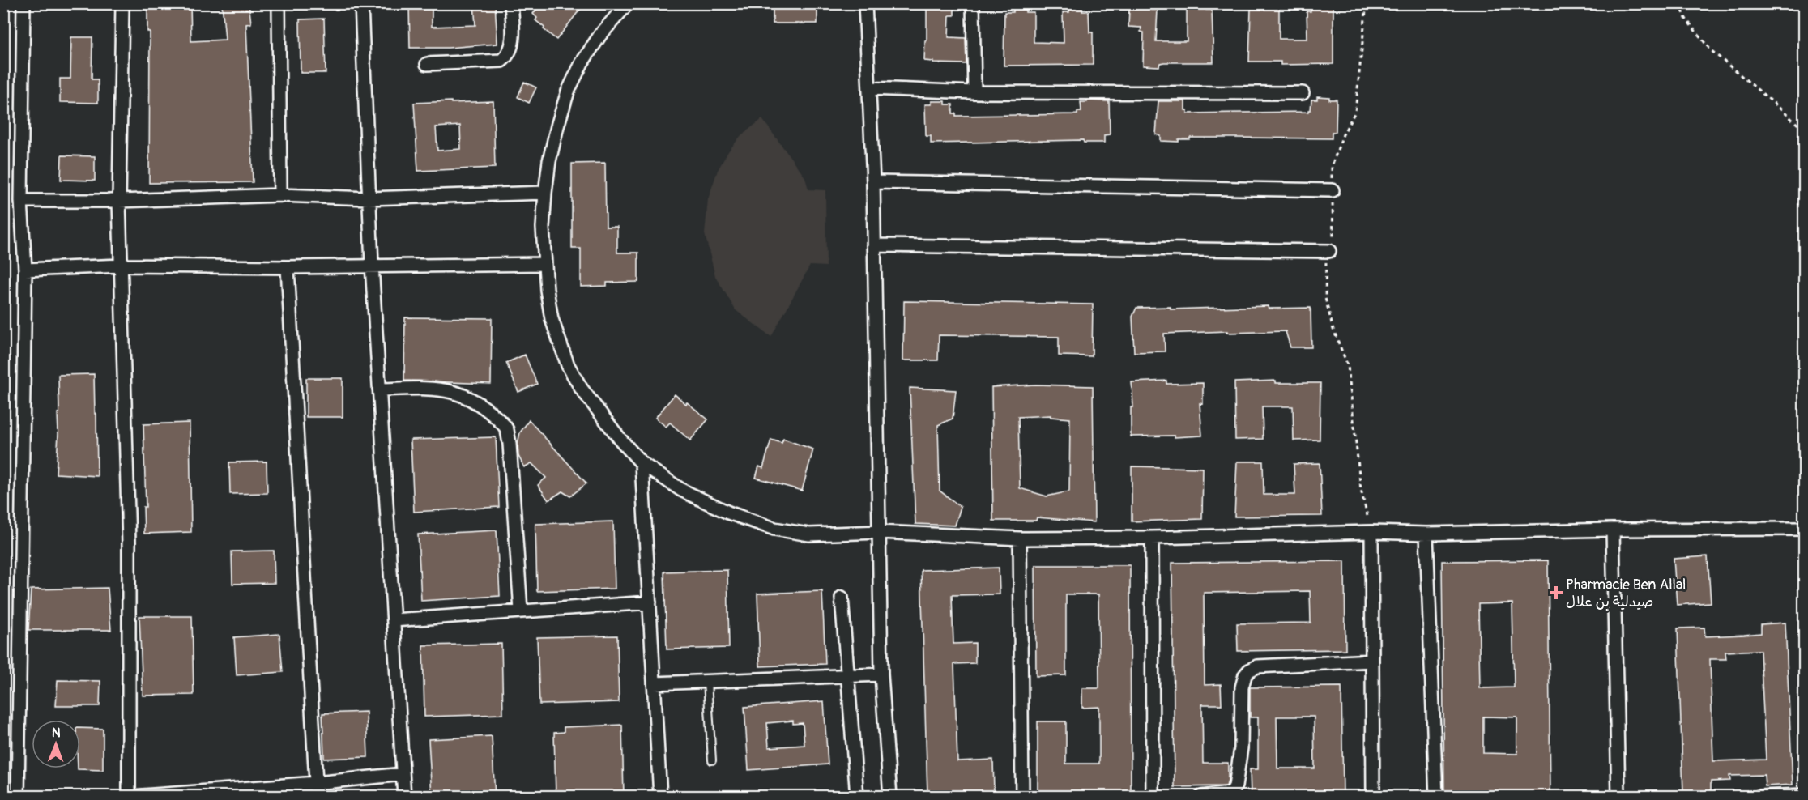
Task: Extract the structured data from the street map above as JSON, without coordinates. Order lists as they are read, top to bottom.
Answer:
{
  "places": {
    "health": ["Pharmacie Ben Allal صيدلية بن علال"]
  },
  "north": "top"
}
